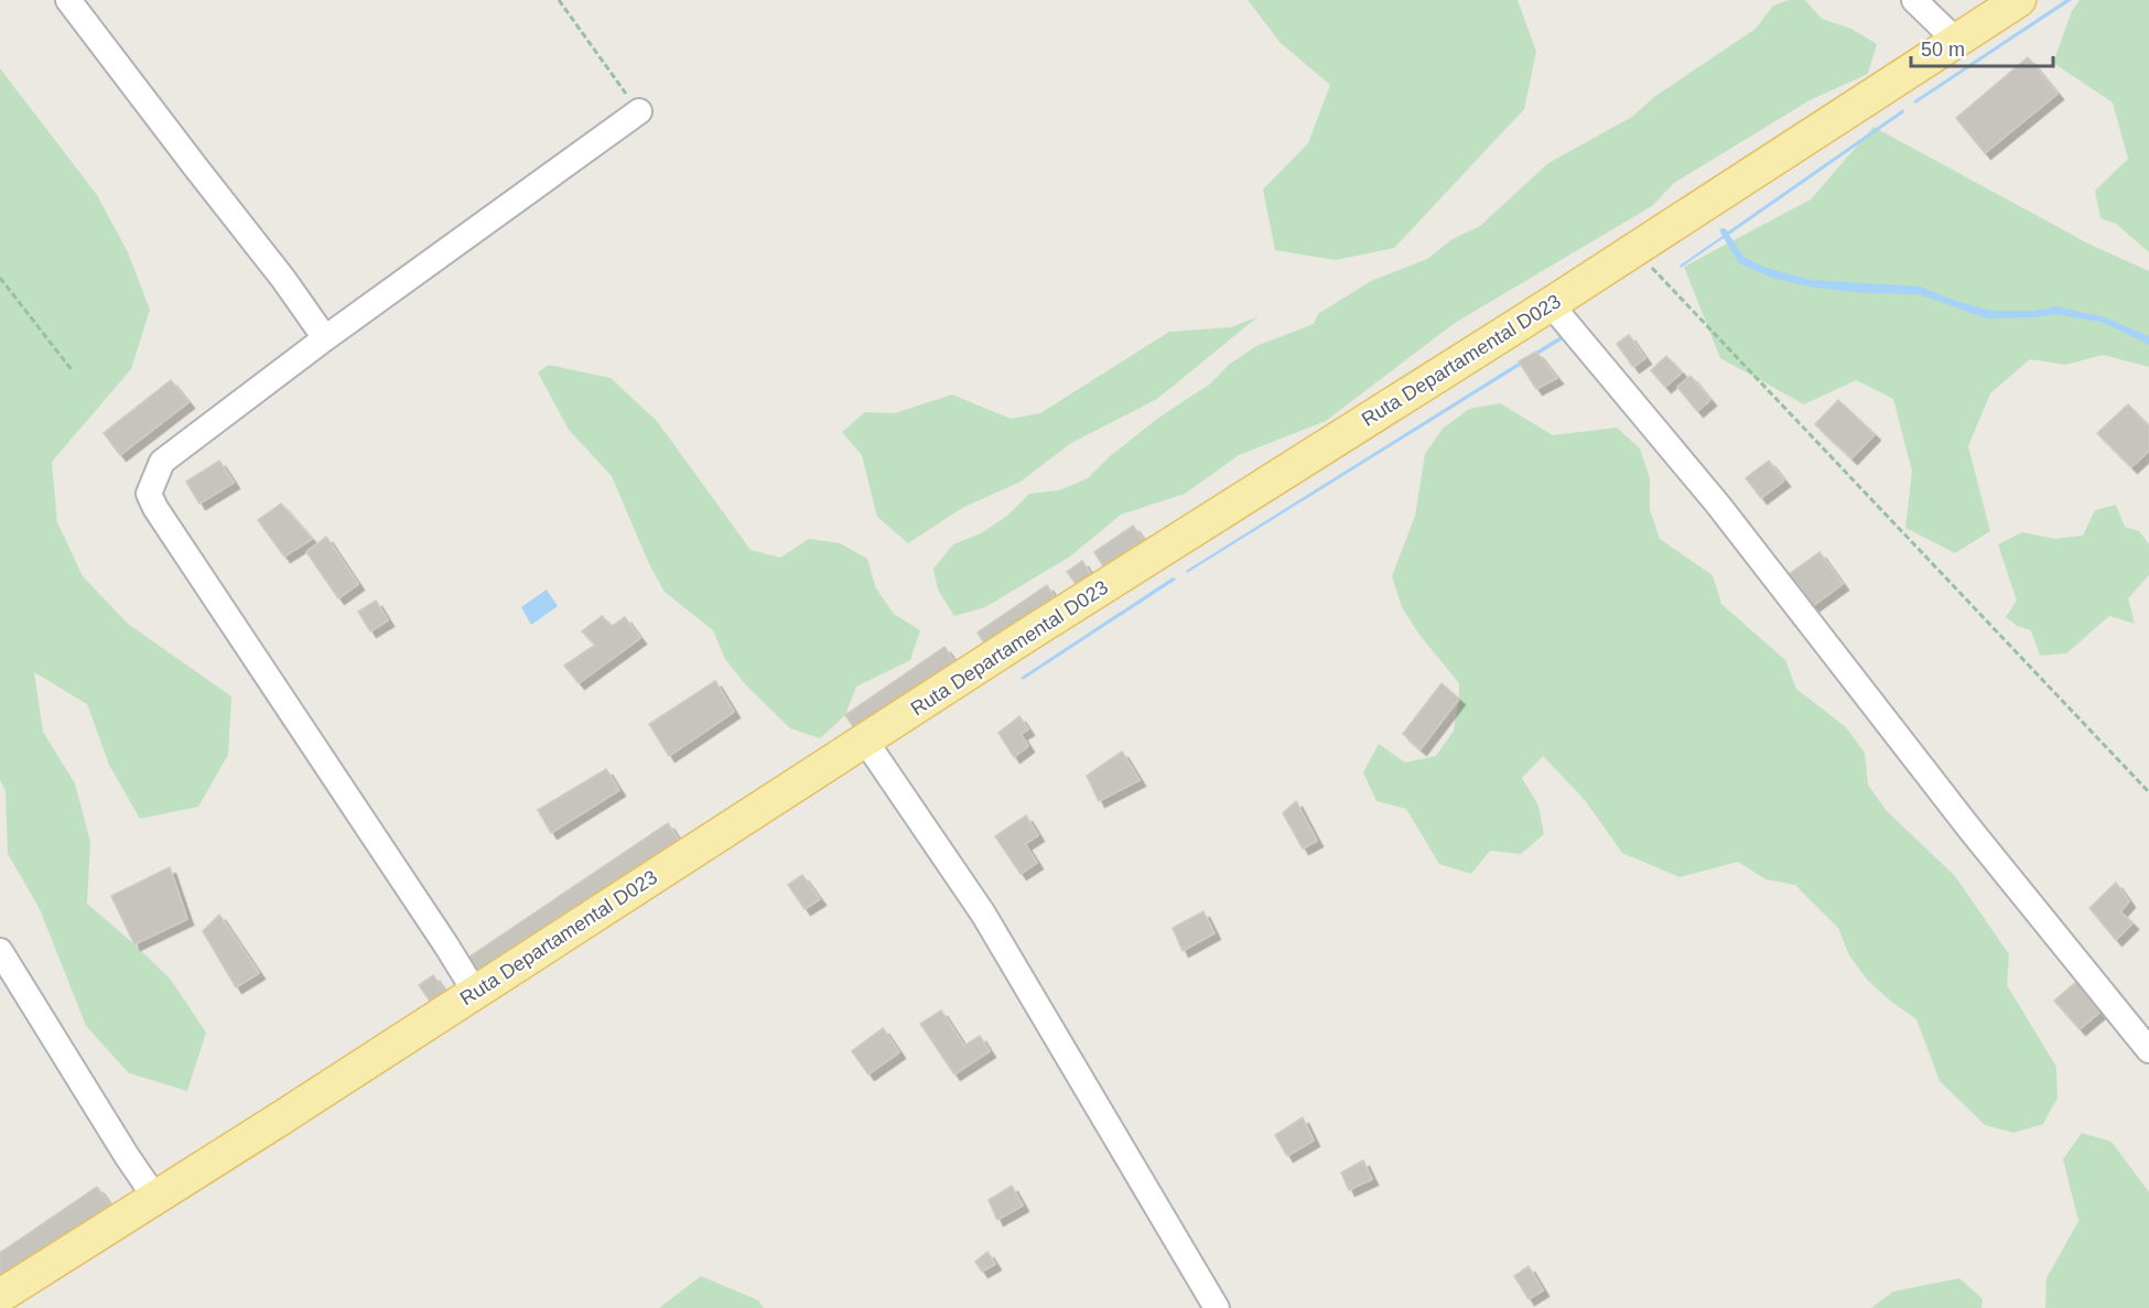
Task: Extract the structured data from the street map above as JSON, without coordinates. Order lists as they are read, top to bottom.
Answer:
{
  "streets": {
    "main road": ["Ruta Departamental D023"]
  },
  "scale_bar": "50 m"
}
